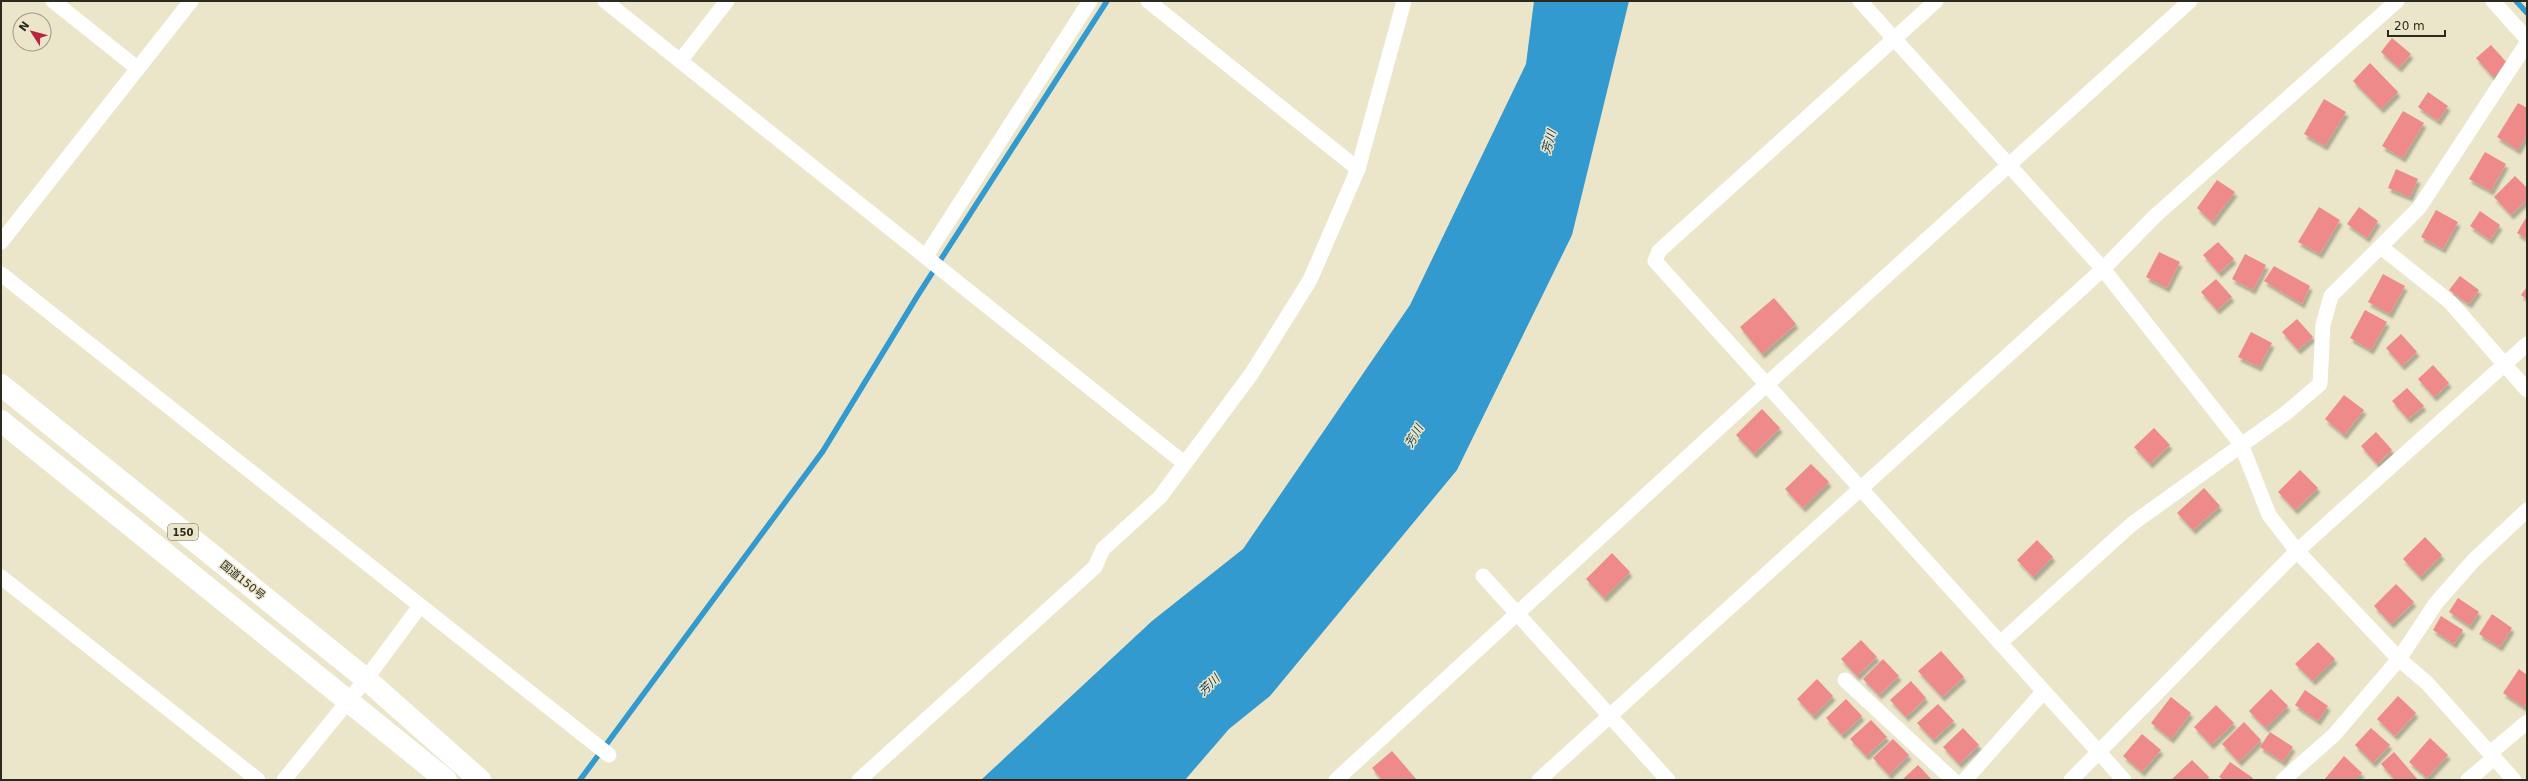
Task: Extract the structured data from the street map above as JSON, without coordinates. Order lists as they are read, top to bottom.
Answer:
{
  "streets": {
    "highway": ["150", "国道150号"]
  },
  "water": ["芳川"],
  "scale_bar": "20 m",
  "north": "top left"
}
